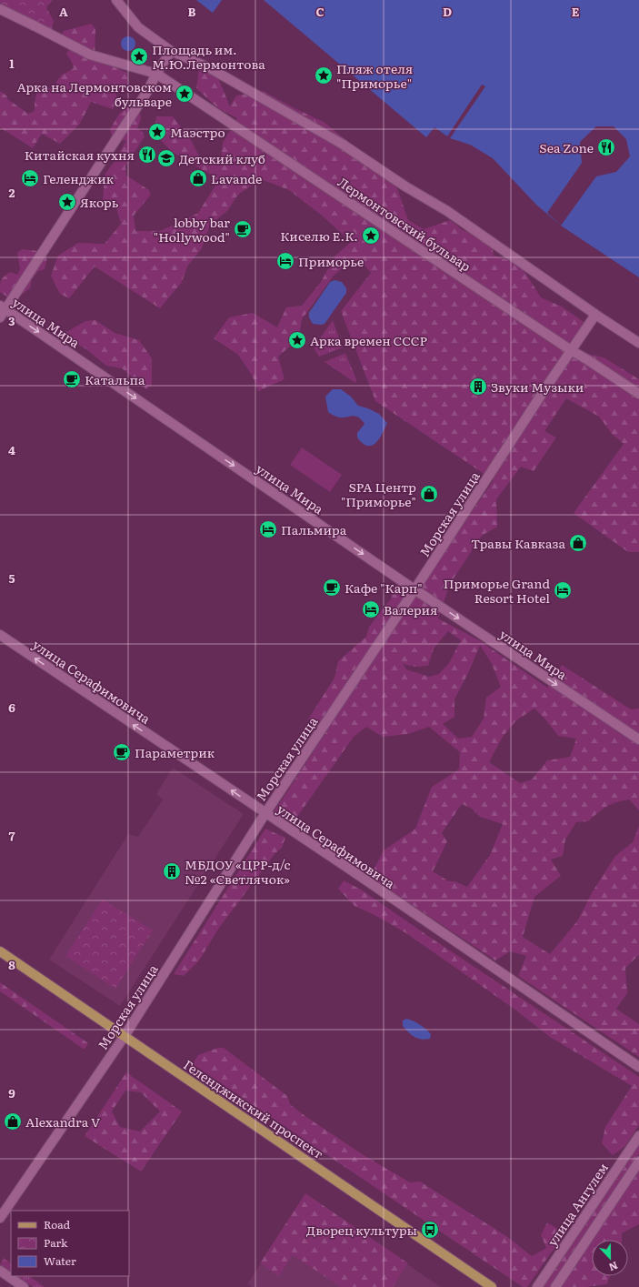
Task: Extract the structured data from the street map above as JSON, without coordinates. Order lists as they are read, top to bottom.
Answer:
{
  "streets": {
    "main road": ["Геленджикский проспект"],
    "street": [
      "Лермонтовский бульвар",
      "улица Мира",
      "Морская улица",
      "улица Серафимовича",
      "улица Ангулем"
    ]
  },
  "crossings": [
    ["Лермонтовский бульвар", "Морская улица"],
    ["улица Мира", "Морская улица"],
    ["Морская улица", "улица Серафимовича"],
    ["Морская улица", "Геленджикский проспект"]
  ],
  "one_way": ["улица Мира", "улица Серафимовича"],
  "places": {
    "place": [
      "Площадь им. М.Ю.Лермонтова",
      "Пляж отеля \"Приморье\"",
      "Арка на Лермонтовском бульваре",
      "Маэстро",
      "Якорь",
      "Киселю Е.К.",
      "Арка времен СССР"
    ],
    "restaurant": ["Sea Zone", "Китайская кухня"],
    "school or university": ["Детский клуб"],
    "hotel": [
      "Геленджик",
      "Приморье",
      "Пальмира",
      "Приморье Grand Resort Hotel",
      "Валерия"
    ],
    "shop": [
      "Lavande",
      "SPA Центр \"Приморье\"",
      "Травы Кавказа",
      "Alexandra V"
    ],
    "cafe": [
      "lobby bar \"Hollywood\"",
      "Катальпа",
      "Кафе \"Карп\"",
      "Параметрик"
    ],
    "building": ["Звуки Музыки", "МБДОУ «ЦРР-д/с №2 «Светлячок»"],
    "bus stop": ["Дворец культуры"]
  },
  "legend": ["Road", "Park", "Water"],
  "north": "bottom",
  "grid": {
    "columns": [
      "A",
      "B",
      "C",
      "D",
      "E"
    ],
    "rows": [
      "1",
      "2",
      "3",
      "4",
      "5",
      "6",
      "7",
      "8",
      "9"
    ]
  }
}
